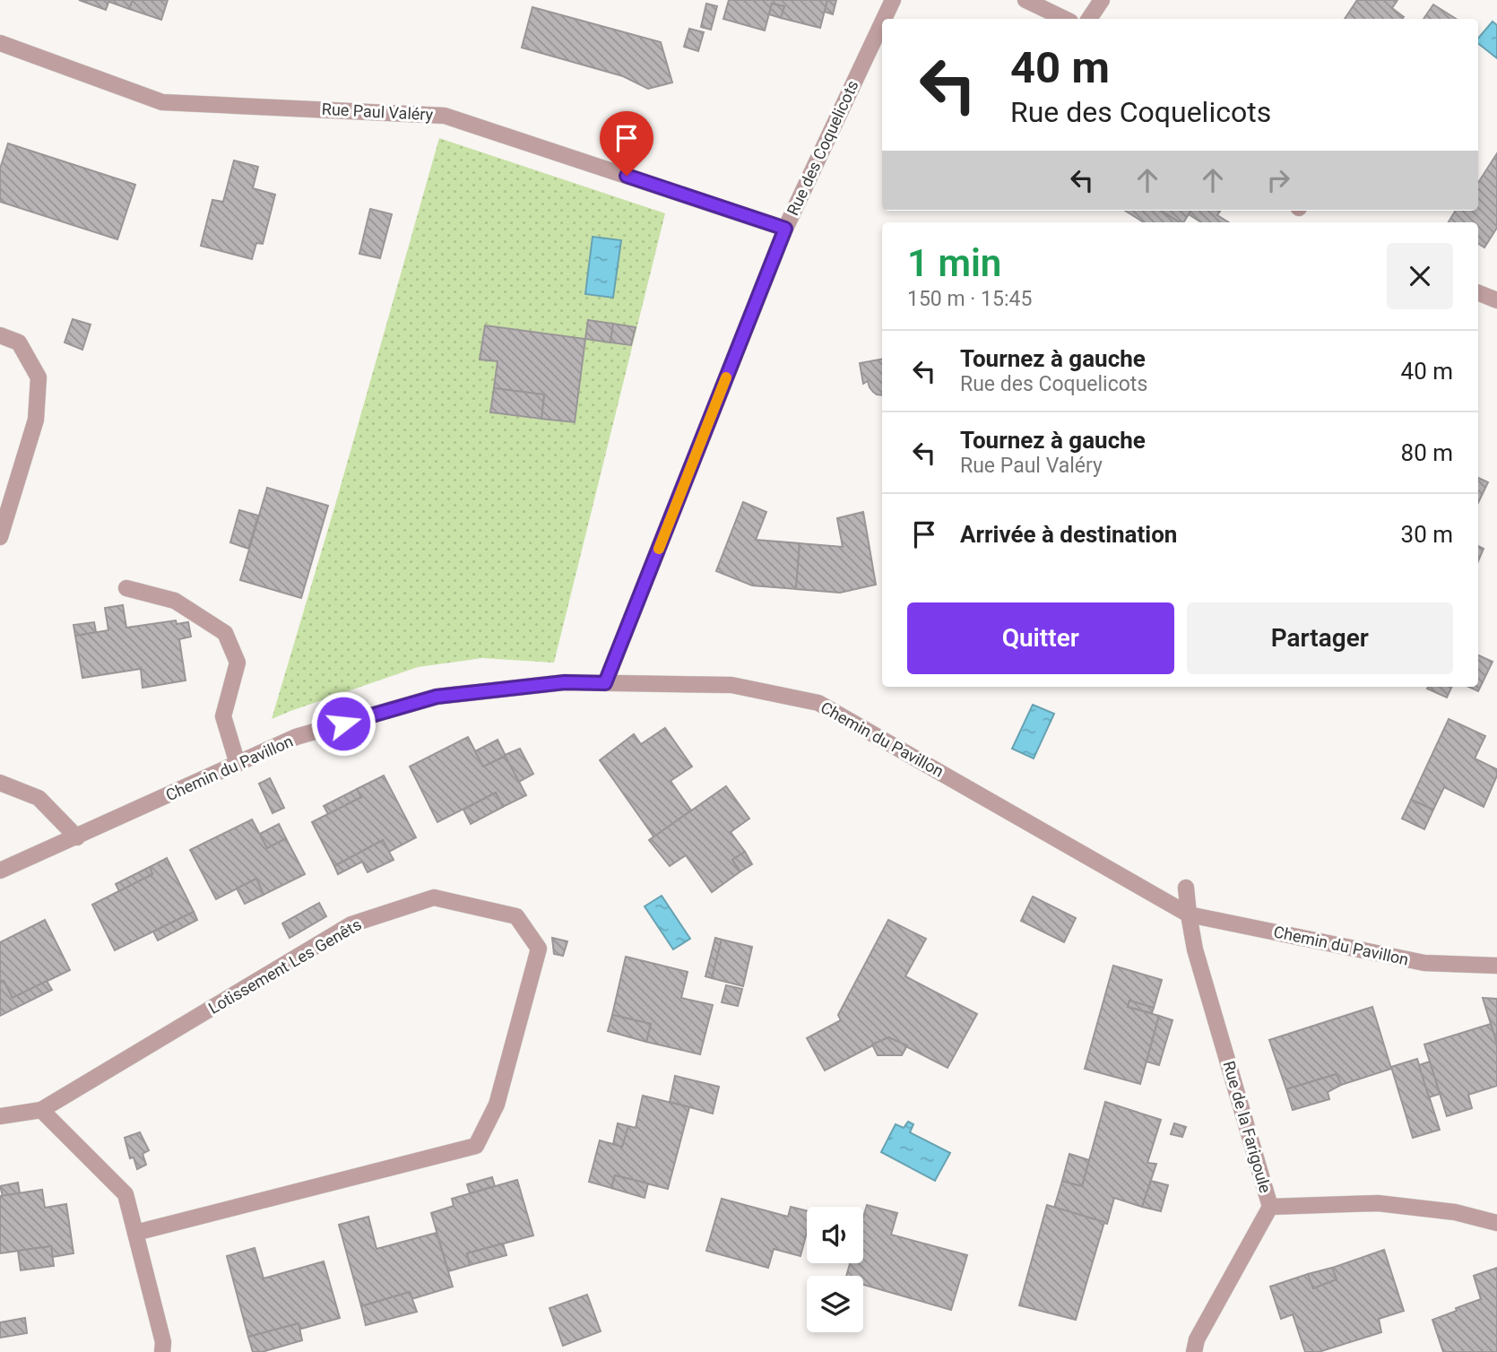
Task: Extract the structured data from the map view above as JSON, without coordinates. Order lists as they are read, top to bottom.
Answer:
{
  "streets": {
    "street": [
      "Rue Paul Valéry",
      "Rue des Coquelicots",
      "Chemin du Pavillon",
      "Lotissement Les Genêts",
      "Rue de la Farigoule"
    ]
  },
  "crossings": [
    ["Rue Paul Valéry", "Rue des Coquelicots"],
    ["Rue des Coquelicots", "Chemin du Pavillon"],
    ["Chemin du Pavillon", "Rue de la Farigoule"]
  ],
  "page": {
    "turn": ["40 m", "Rue des Coquelicots"],
    "heading": ["1 min", "150 m · 15:45"],
    "list": [
      {
        "name": "Tournez à gauche",
        "note": "Rue des Coquelicots",
        "value": "40 m"
      },
      {
        "name": "Tournez à gauche",
        "note": "Rue Paul Valéry",
        "value": "80 m"
      },
      {
        "name": "Arrivée à destination",
        "value": "30 m"
      }
    ],
    "buttons": ["Quitter", "Partager"]
  }
}
